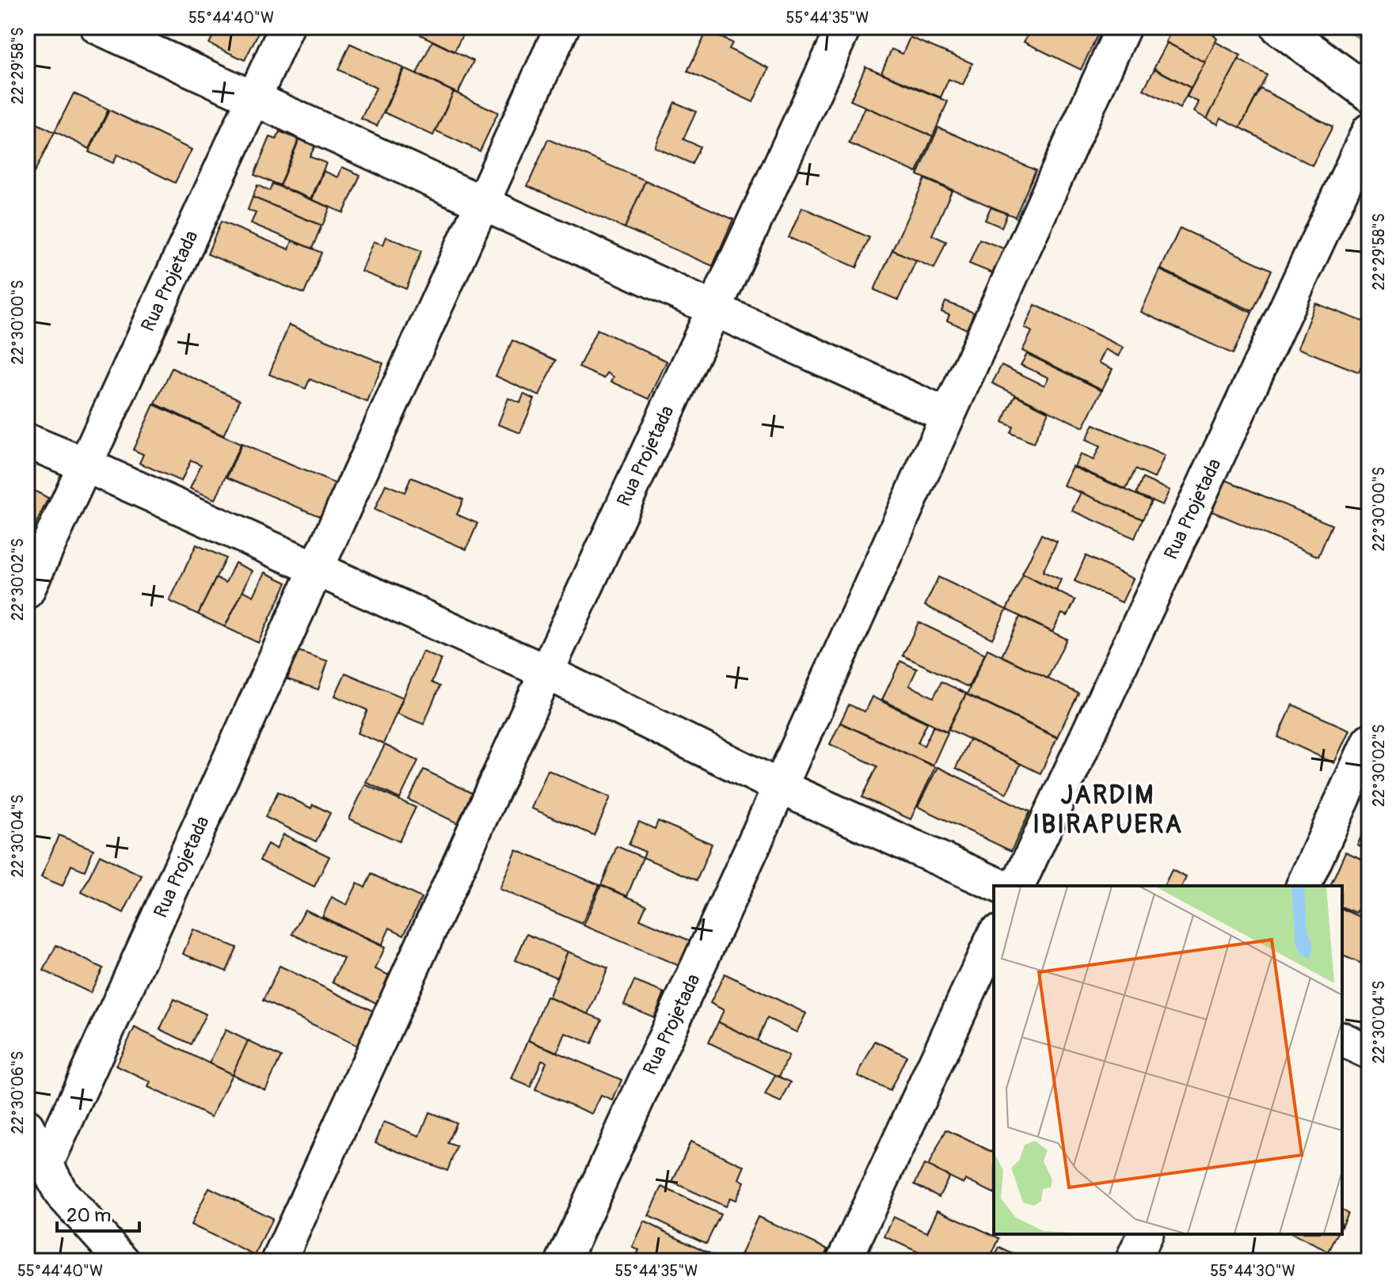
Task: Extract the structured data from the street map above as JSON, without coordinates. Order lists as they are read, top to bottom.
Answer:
{
  "streets": {
    "street": ["Rua Projetada"]
  },
  "districts": ["JARDIM IBIRAPUERA"],
  "scale_bar": "20 m",
  "coordinates": [
    "55°44'40\"W",
    "55°44'35\"W",
    "22°29'58\"S",
    "22°30'00\"S",
    "22°30'02\"S",
    "22°30'04\"S",
    "22°30'06\"S",
    "55°44'30\"W"
  ]
}
